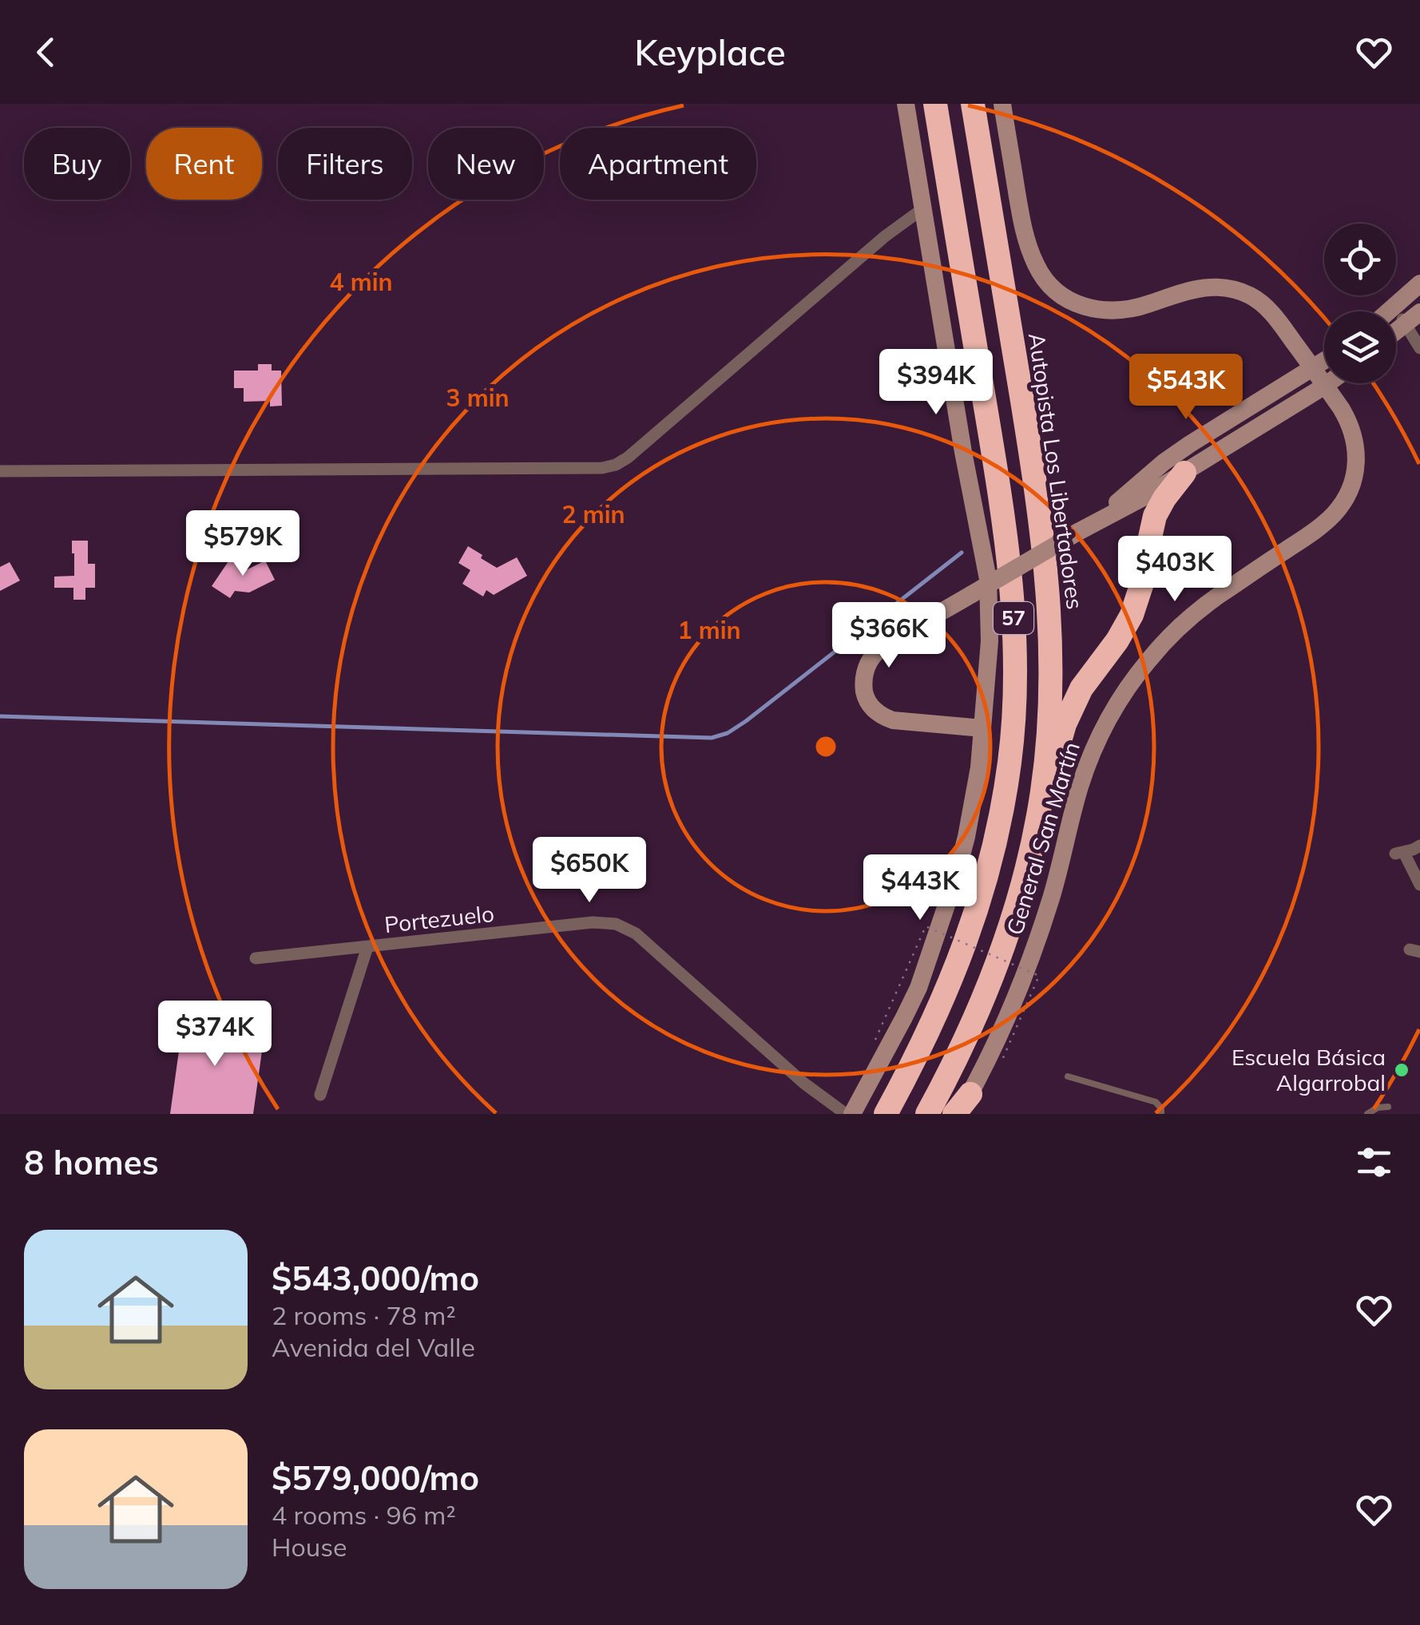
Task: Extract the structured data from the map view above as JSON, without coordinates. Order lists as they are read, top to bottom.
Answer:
{
  "streets": {
    "highway": ["Autopista Los Libertadores", "57"],
    "street": ["General San Martín", "Portezuelo"]
  },
  "places": ["Escuela Básica Algarrobal"],
  "page": {
    "header": "Keyplace",
    "chip": [
      "Buy",
      "Rent",
      "Filters",
      "New",
      "Apartment"
    ],
    "price": [
      "$394K",
      "$543K",
      "$579K",
      "$403K",
      "$366K",
      "$650K",
      "$443K",
      "$374K"
    ],
    "heading": "8 homes",
    "list": [
      {
        "name": "$543,000/mo",
        "note": "2 rooms · 78 m² · Avenida del Valle"
      },
      {
        "name": "$579,000/mo",
        "note": "4 rooms · 96 m² · House"
      }
    ]
  },
  "rings": [
    "4 min",
    "3 min",
    "2 min",
    "1 min"
  ]
}
